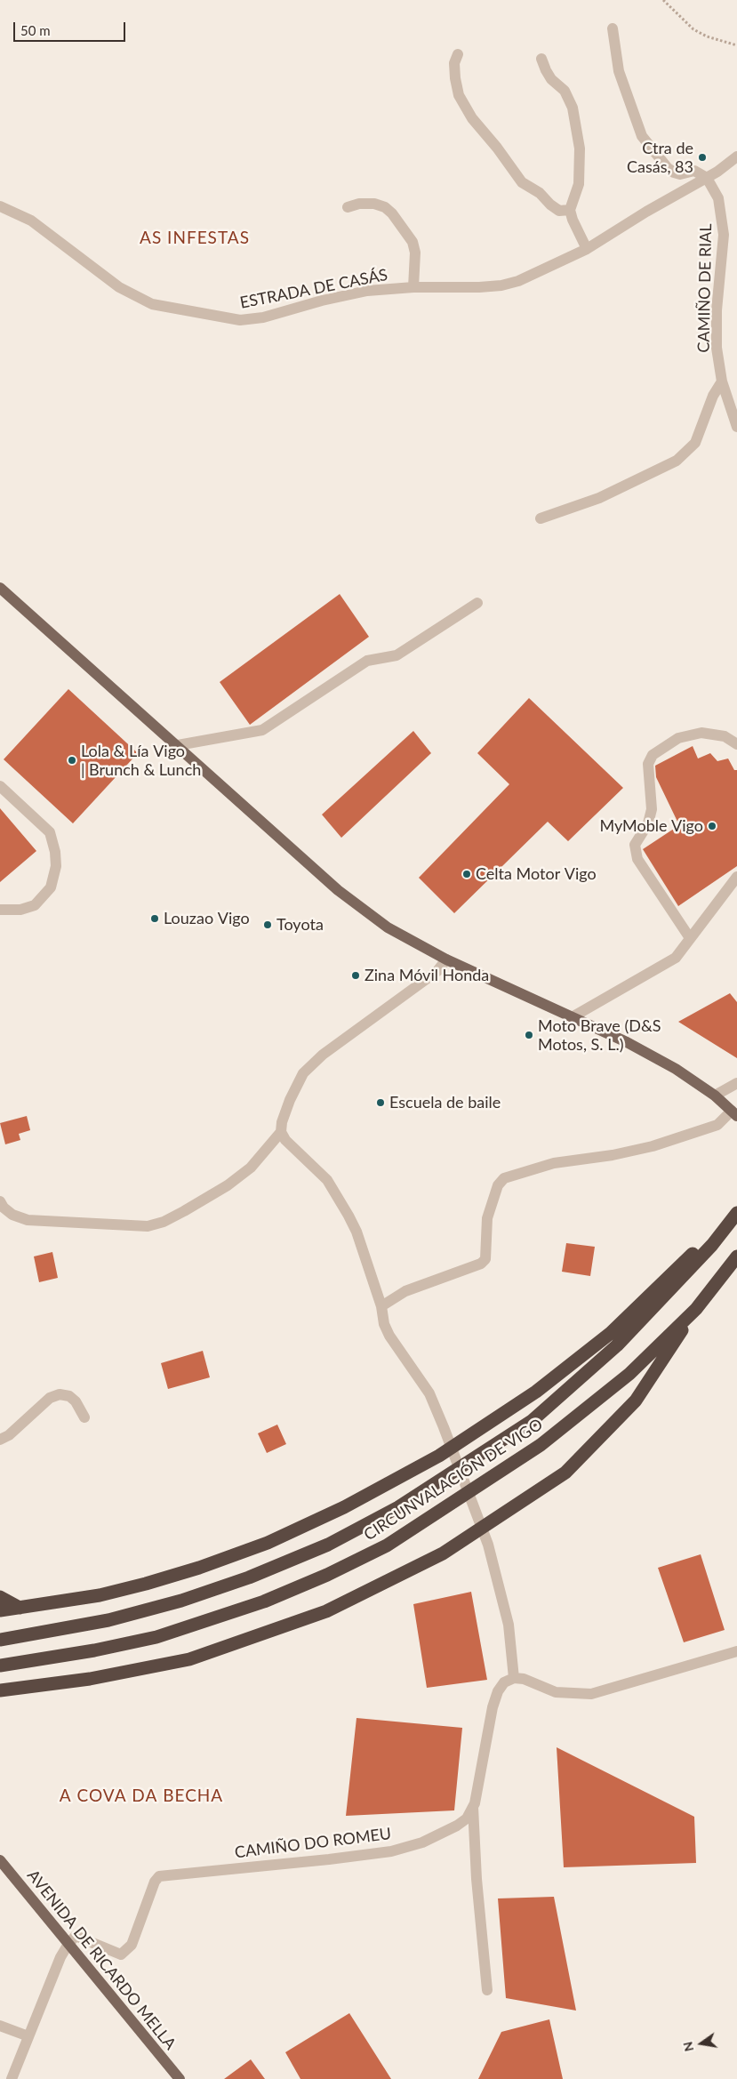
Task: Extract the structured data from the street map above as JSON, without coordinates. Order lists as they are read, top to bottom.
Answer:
{
  "streets": {
    "highway": ["CIRCUNVALACIÓN DE VIGO"],
    "main road": ["AVENIDA DE RICARDO MELLA"],
    "street": ["CAMIÑO DE RIAL", "ESTRADA DE CASÁS", "CAMIÑO DO ROMEU"]
  },
  "crossings": [
    ["CAMIÑO DE RIAL", "ESTRADA DE CASÁS"],
    ["CAMIÑO DO ROMEU", "AVENIDA DE RICARDO MELLA"]
  ],
  "districts": ["AS INFESTAS", "A COVA DA BECHA"],
  "places": [
    "Ctra de Casás, 83",
    "Lola & Lía Vigo | Brunch & Lunch",
    "MyMoble Vigo",
    "Celta Motor Vigo",
    "Louzao Vigo",
    "Toyota",
    "Zina Móvil Honda",
    "Moto Brave (D&S Motos, S. L.)",
    "Escuela de baile"
  ],
  "scale_bar": "50 m",
  "north": "left"
}
